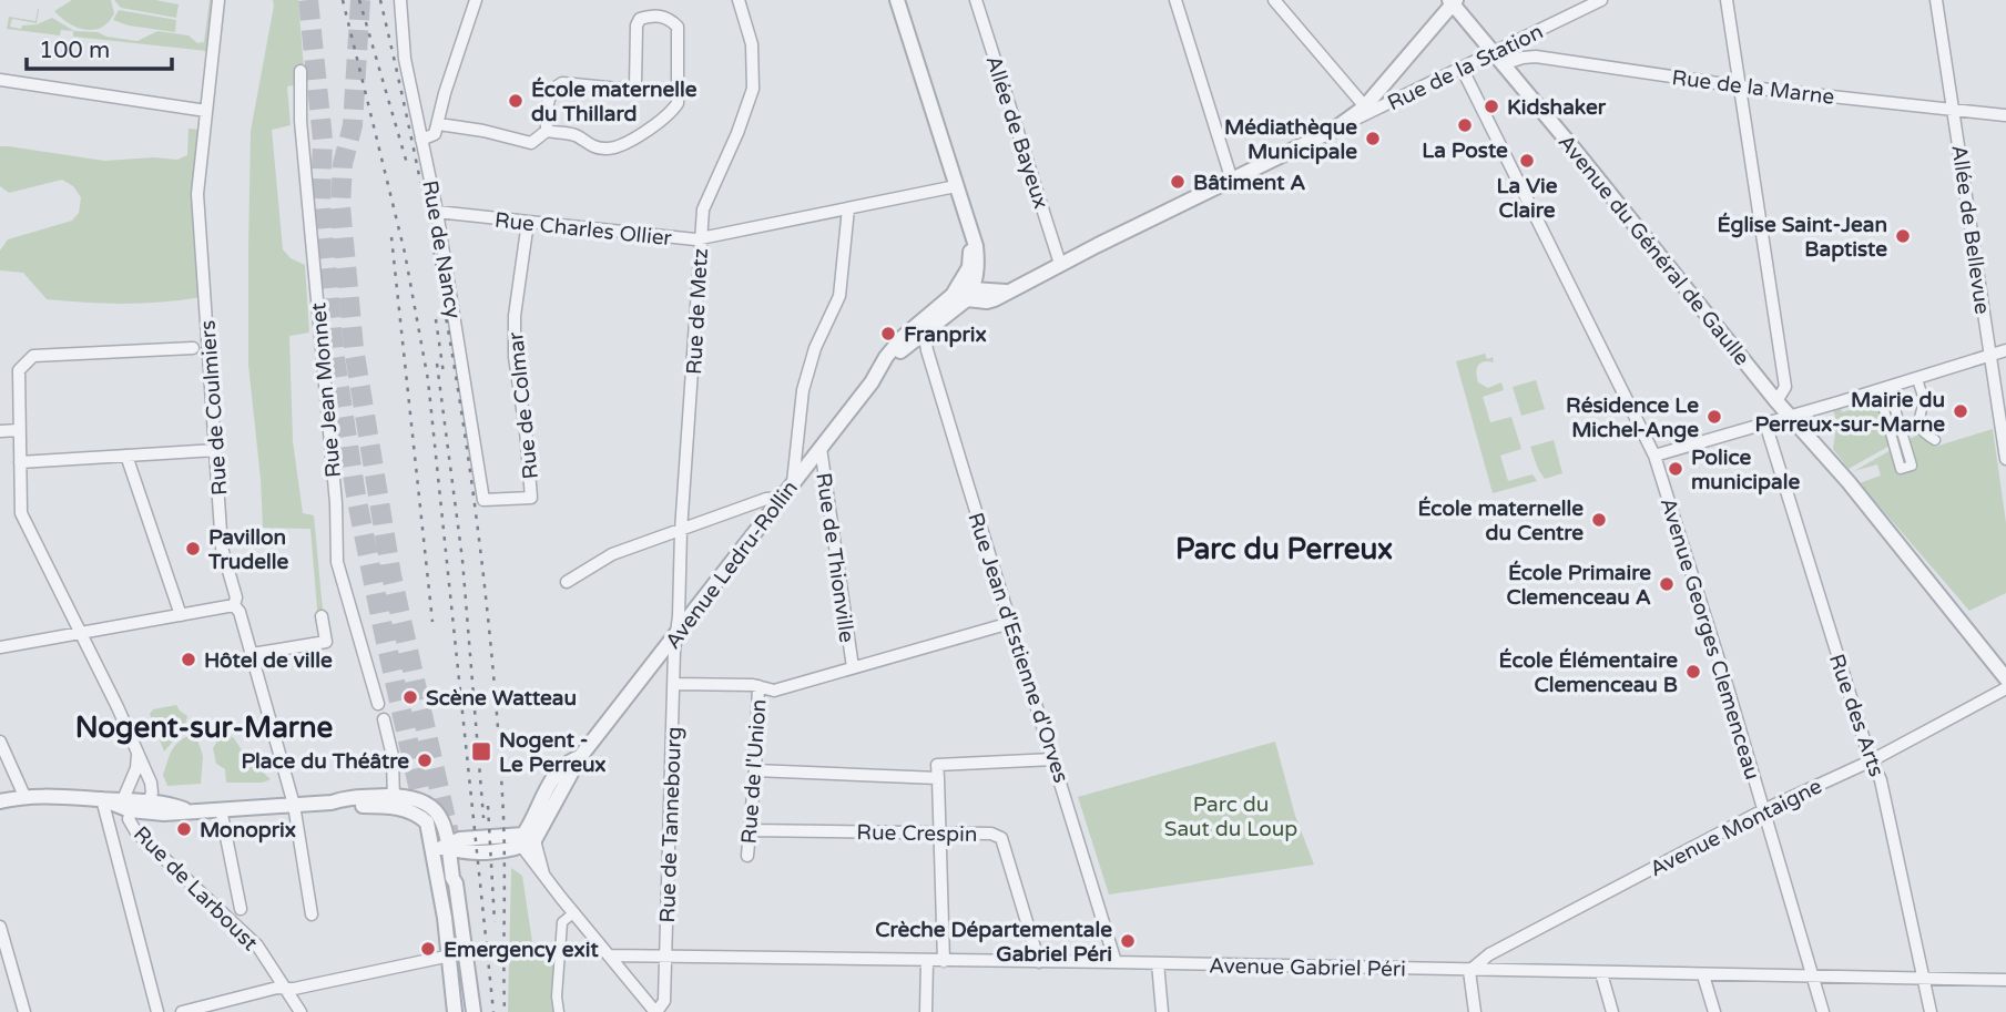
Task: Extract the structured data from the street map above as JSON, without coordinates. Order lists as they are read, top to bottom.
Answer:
{
  "streets": {
    "street": [
      "Rue de la Station",
      "Rue de la Marne",
      "Allée de Bayeux",
      "Rue Charles Ollier",
      "Allée de Bellevue",
      "Rue de Nancy",
      "Avenue du Général de Gaulle",
      "Rue de Metz",
      "Rue Jean Monnet",
      "Rue de Colmar",
      "Rue de Coulmiers",
      "Rue de Thionville",
      "Avenue Ledru-Rollin",
      "Avenue Georges Clemenceau",
      "Rue Jean d'Estienne d'Orves",
      "Rue des Arts",
      "Rue de l'Union",
      "Rue de Tannebourg",
      "Avenue Montaigne",
      "Rue Crespin",
      "Rue de Larboust",
      "Avenue Gabriel Péri"
    ]
  },
  "crossings": [
    ["Rue de la Station", "Rue de la Marne"],
    ["Rue de la Station", "Avenue du Général de Gaulle"],
    ["Rue de la Station", "Avenue Georges Clemenceau"],
    ["Rue de la Marne", "Allée de Bellevue"],
    ["Rue de la Marne", "Avenue du Général de Gaulle"],
    ["Rue Charles Ollier", "Rue de Nancy"],
    ["Rue Charles Ollier", "Rue de Metz"],
    ["Rue Charles Ollier", "Rue de Colmar"],
    ["Rue de Nancy", "Rue de Colmar"],
    ["Rue de Metz", "Avenue Ledru-Rollin"],
    ["Rue de Metz", "Rue de Tannebourg"],
    ["Rue de Thionville", "Avenue Ledru-Rollin"],
    ["Avenue Ledru-Rollin", "Rue Jean d'Estienne d'Orves"],
    ["Avenue Ledru-Rollin", "Rue de Tannebourg"],
    ["Avenue Georges Clemenceau", "Avenue Montaigne"],
    ["Avenue Georges Clemenceau", "Avenue Gabriel Péri"],
    ["Rue Jean d'Estienne d'Orves", "Avenue Gabriel Péri"],
    ["Rue des Arts", "Avenue Montaigne"],
    ["Rue des Arts", "Avenue Gabriel Péri"],
    ["Rue de l'Union", "Rue Crespin"],
    ["Rue de Tannebourg", "Avenue Gabriel Péri"],
    ["Avenue Montaigne", "Avenue Gabriel Péri"],
    ["Rue Crespin", "Avenue Gabriel Péri"]
  ],
  "districts": ["Parc du Perreux", "Nogent-sur-Marne"],
  "parks": ["Parc du Saut du Loup"],
  "places": {
    "other": [
      "École maternelle du Thillard",
      "Kidshaker",
      "La Poste",
      "Médiathèque Municipale",
      "La Vie Claire",
      "Bâtiment A",
      "Église Saint-Jean Baptiste",
      "Franprix",
      "Mairie du Perreux-sur-Marne",
      "Résidence Le Michel-Ange",
      "Police municipale",
      "École maternelle du Centre",
      "Pavillon Trudelle",
      "École Primaire Clemenceau A",
      "Hôtel de ville",
      "École Élémentaire Clemenceau B",
      "Scène Watteau",
      "Place du Théâtre",
      "Monoprix",
      "Crèche Départementale Gabriel Péri",
      "Emergency exit"
    ],
    "transit": ["Nogent - Le Perreux"]
  },
  "scale_bar": "100 m"
}
